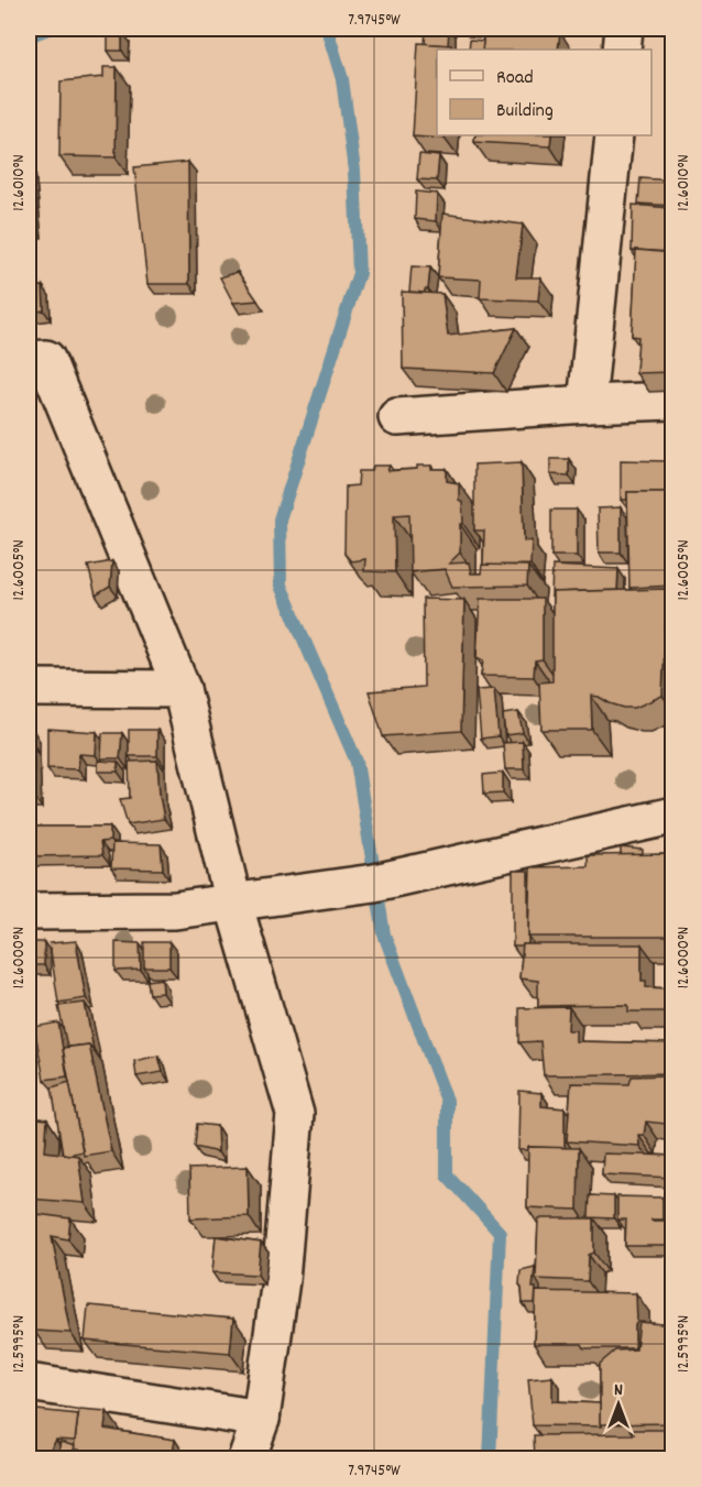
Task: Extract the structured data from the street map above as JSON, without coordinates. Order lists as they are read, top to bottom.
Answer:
{
  "legend": ["Road", "Building"],
  "north": "top",
  "coordinates": [
    "7.9745°W",
    "12.6010°N",
    "12.6005°N",
    "12.6000°N",
    "12.5995°N"
  ]
}
